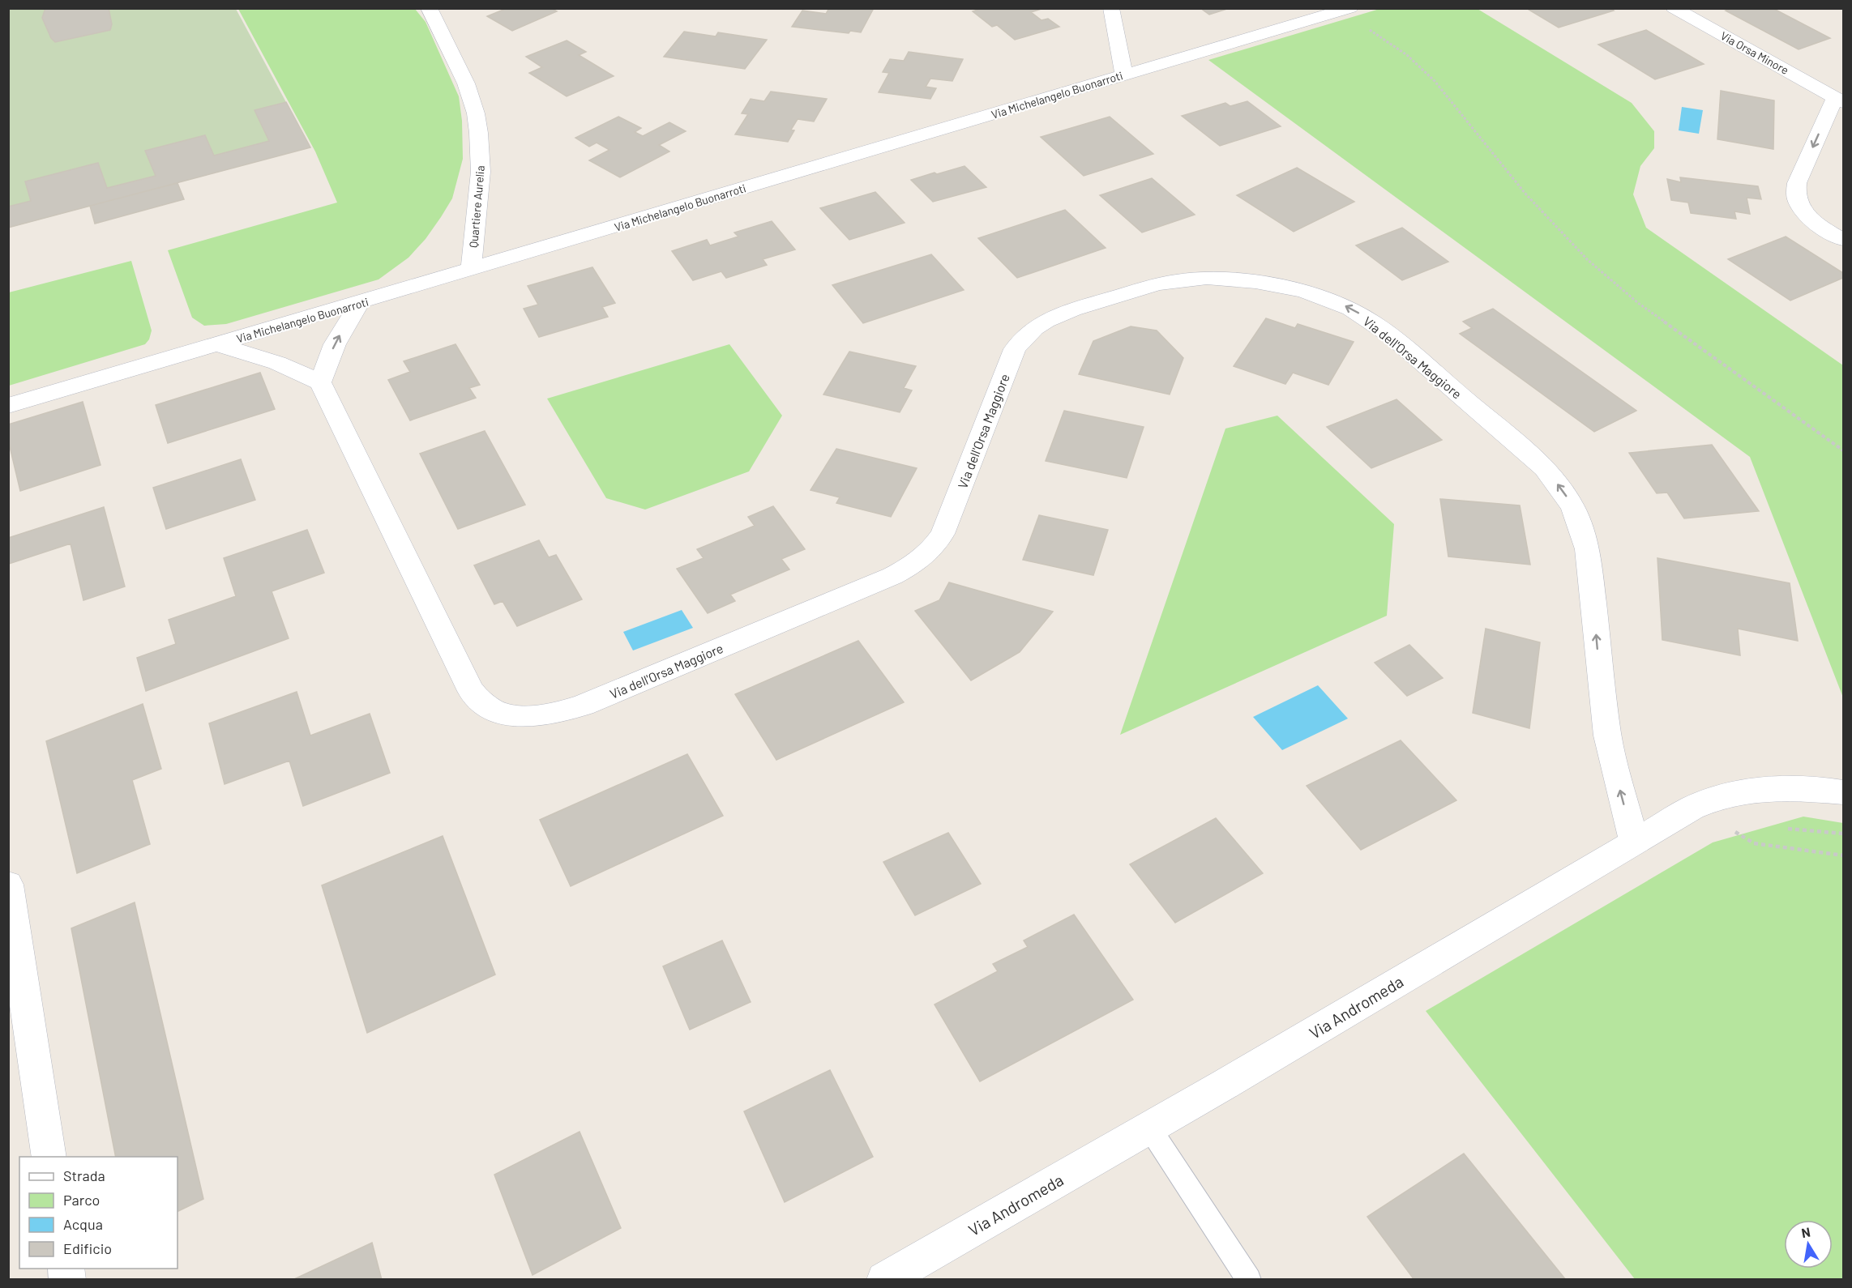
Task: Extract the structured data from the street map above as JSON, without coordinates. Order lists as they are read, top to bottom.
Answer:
{
  "streets": {
    "street": [
      "Via Orsa Minore",
      "Via Michelangelo Buonarroti",
      "Quartiere Aurelia",
      "Via dell'Orsa Maggiore",
      "Via Andromeda"
    ]
  },
  "crossings": [
    ["Via Michelangelo Buonarroti", "Quartiere Aurelia"],
    ["Via dell'Orsa Maggiore", "Via Andromeda"]
  ],
  "one_way": ["Via Orsa Minore"],
  "legend": [
    "Strada",
    "Parco",
    "Acqua",
    "Edificio"
  ],
  "north": "top"
}
